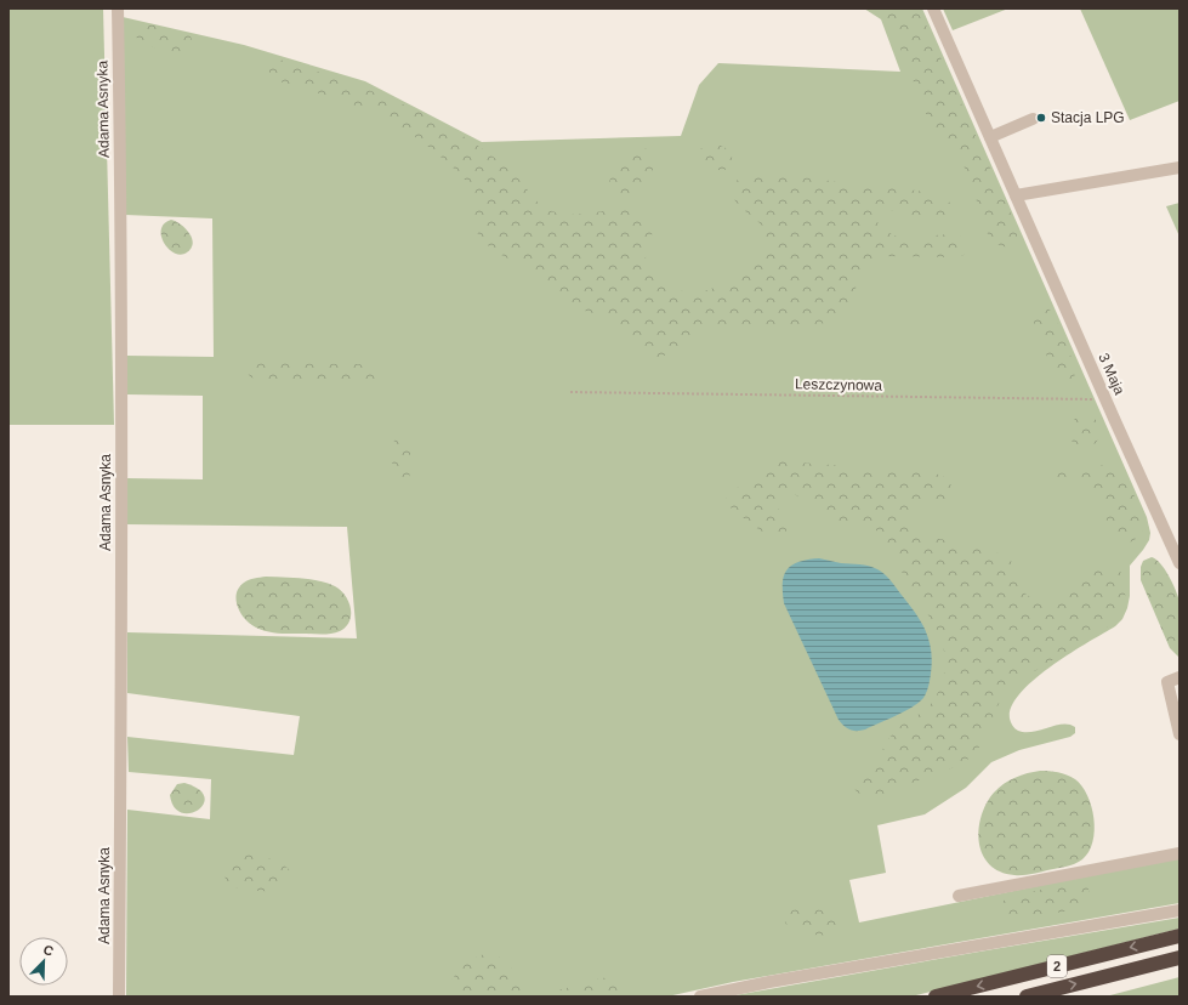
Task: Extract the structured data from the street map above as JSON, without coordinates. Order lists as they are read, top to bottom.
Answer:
{
  "streets": {
    "highway": ["2"],
    "street": ["Adama Asnyka", "3 Maja"],
    "path": ["Leszczynowa"]
  },
  "crossings": [
    ["3 Maja", "Leszczynowa"]
  ],
  "places": ["Stacja LPG"],
  "north": "top right"
}
